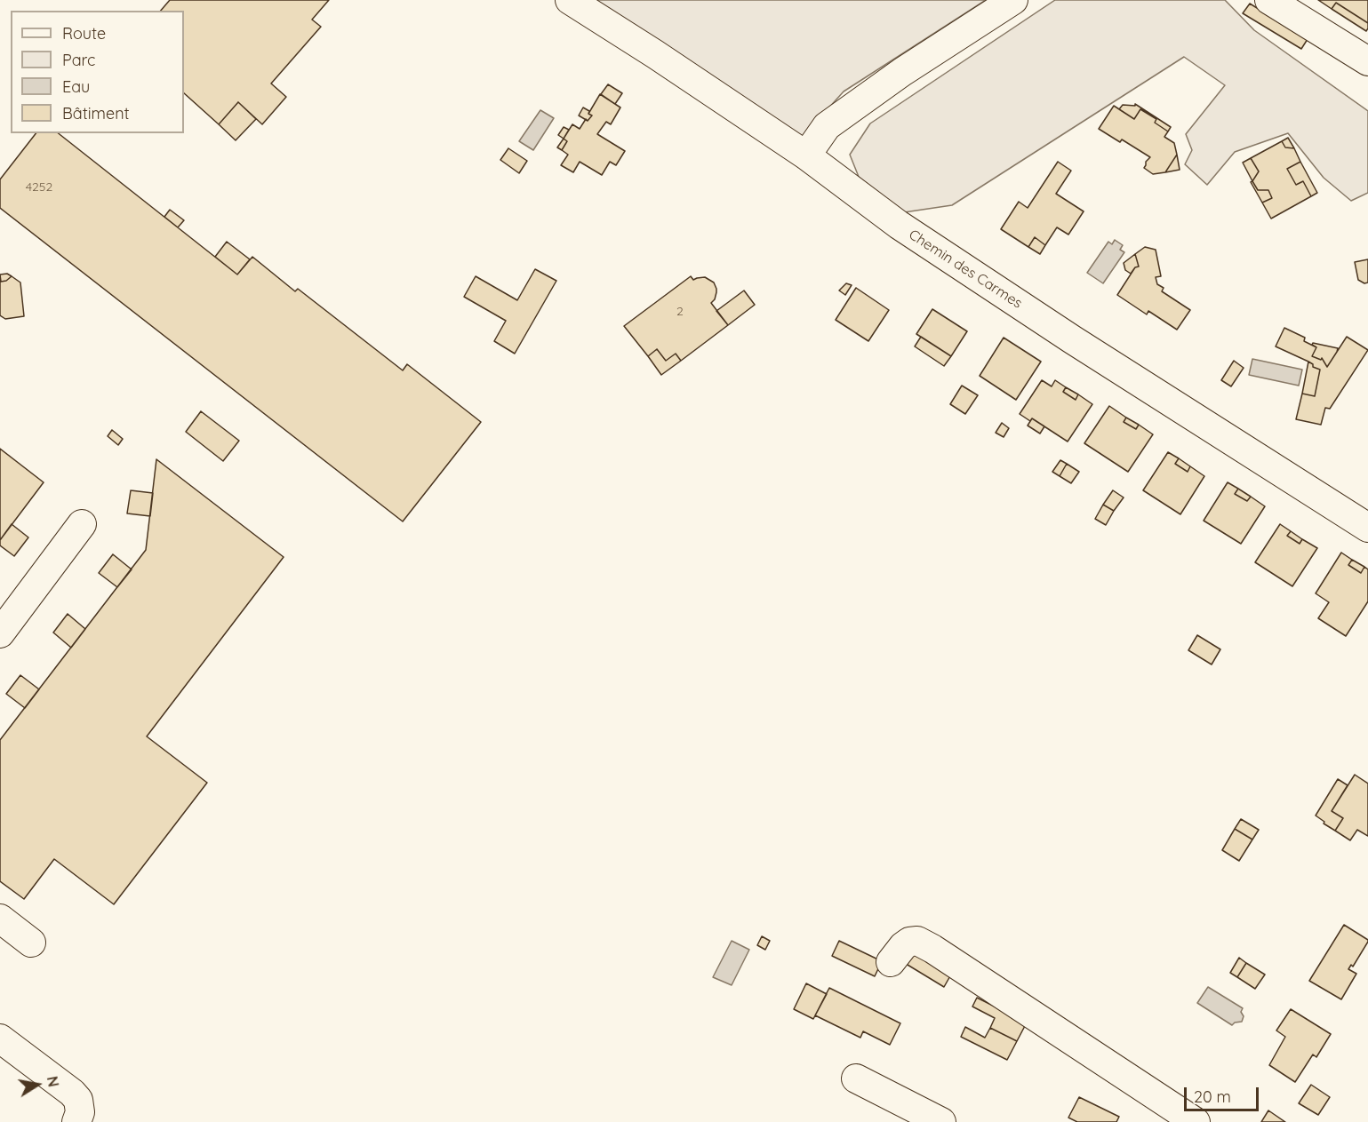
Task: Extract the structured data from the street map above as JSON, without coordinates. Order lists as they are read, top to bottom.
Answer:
{
  "streets": {
    "street": ["Chemin des Carmes"]
  },
  "house_numbers": ["4252", "2"],
  "legend": [
    "Route",
    "Parc",
    "Eau",
    "Bâtiment"
  ],
  "scale_bar": "20 m",
  "north": "right"
}
